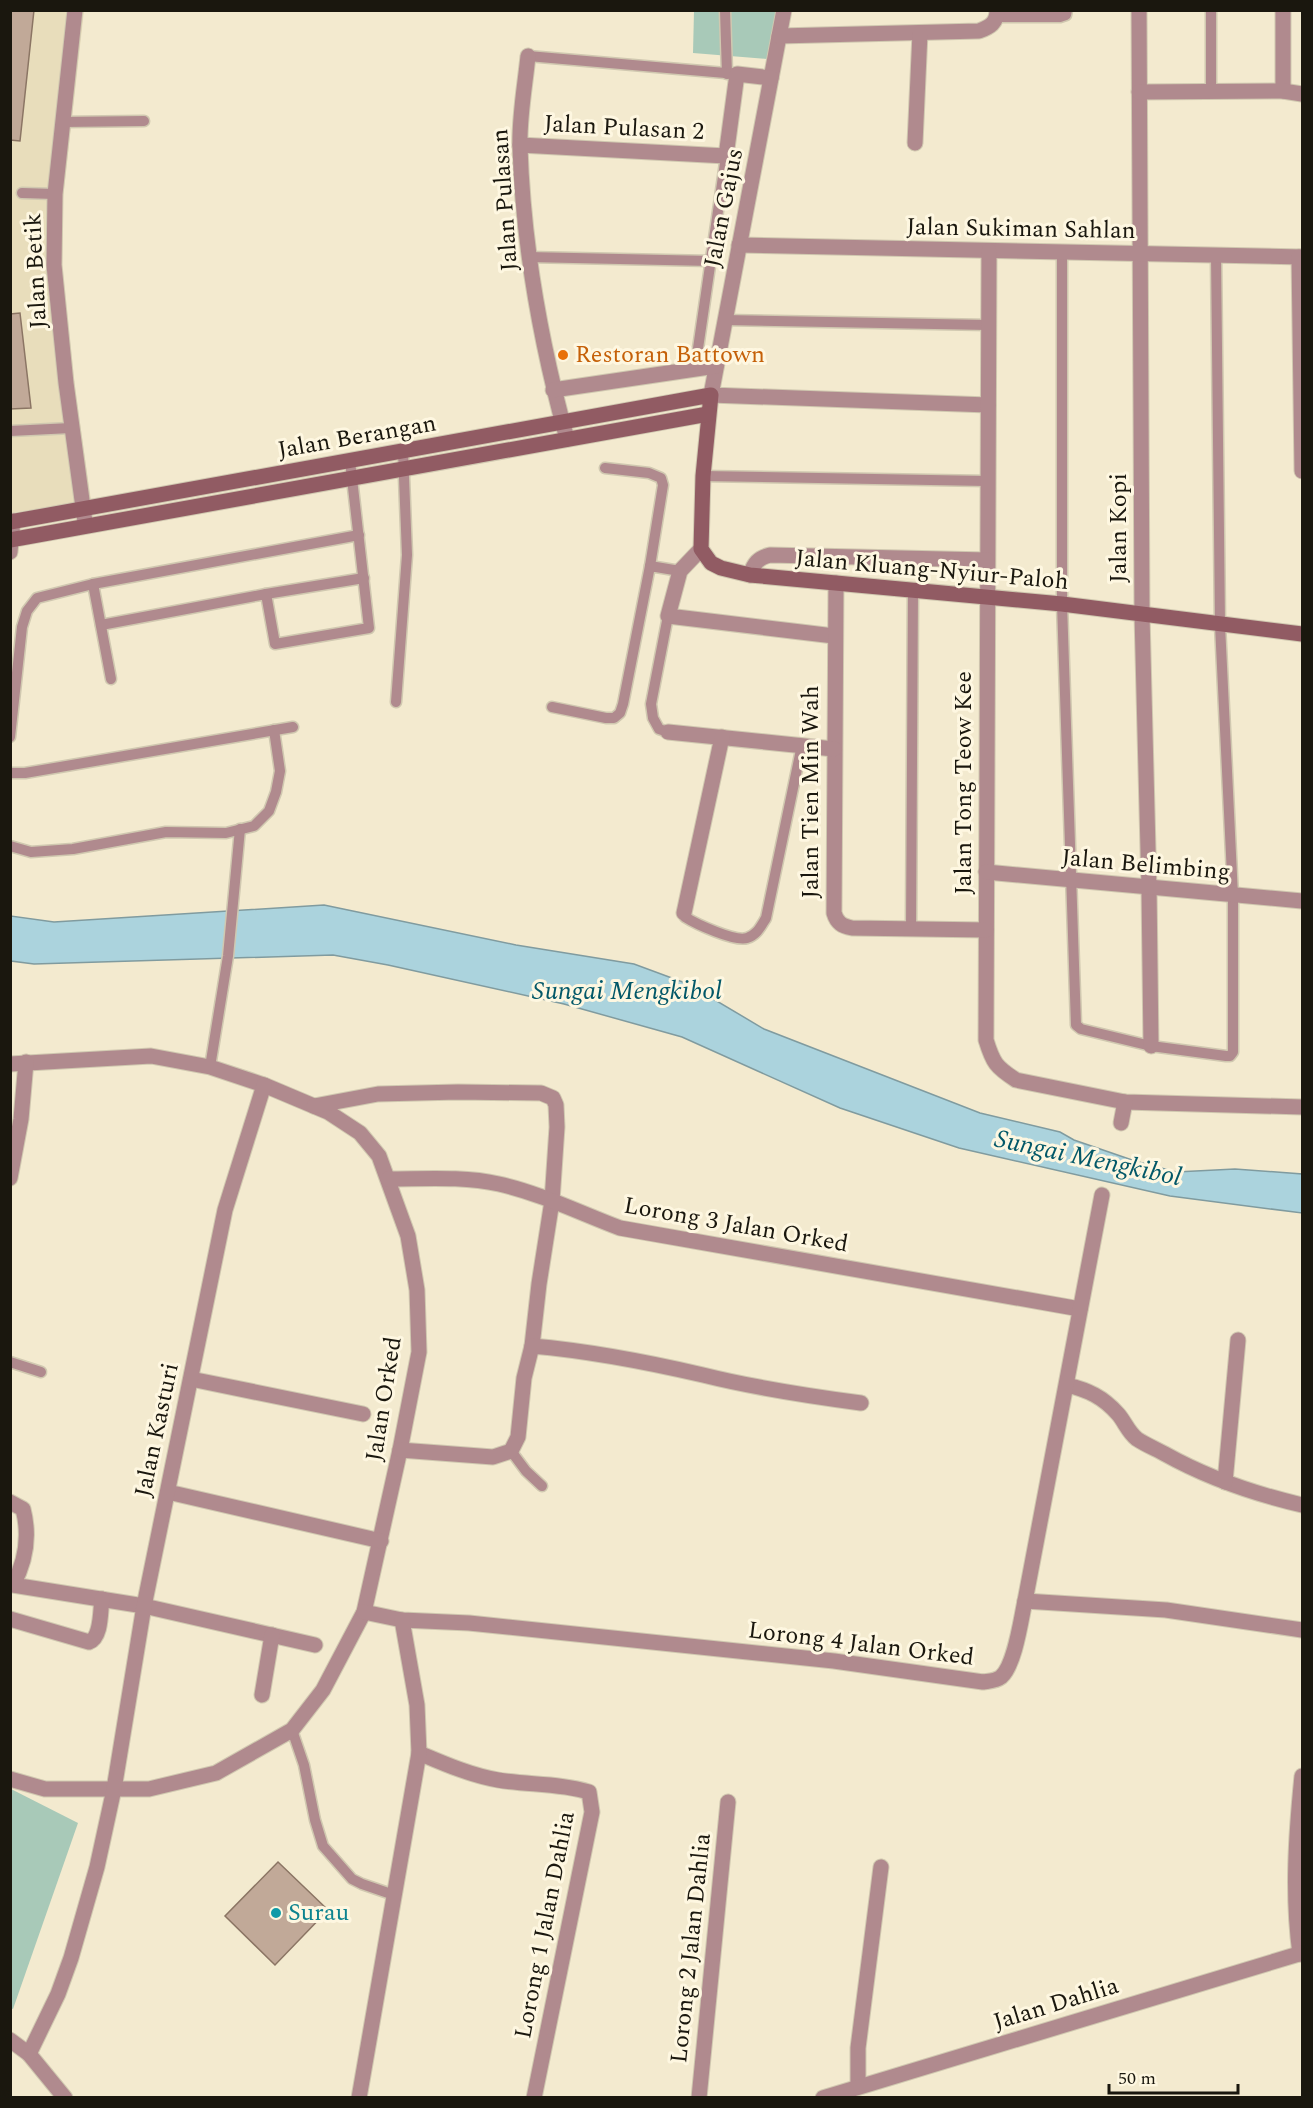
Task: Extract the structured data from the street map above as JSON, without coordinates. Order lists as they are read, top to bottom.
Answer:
{
  "streets": {
    "street": [
      "Jalan Pulasan 2",
      "Jalan Pulasan",
      "Jalan Gajus",
      "Jalan Sukiman Sahlan",
      "Jalan Betik",
      "Jalan Berangan",
      "Jalan Kopi",
      "Jalan Kluang-Nyiur-Paloh",
      "Jalan Tong Teow Kee",
      "Jalan Tien Min Wah",
      "Jalan Belimbing",
      "Lorong 3 Jalan Orked",
      "Jalan Orked",
      "Jalan Kasturi",
      "Lorong 4 Jalan Orked",
      "Lorong 1 Jalan Dahlia",
      "Lorong 2 Jalan Dahlia",
      "Jalan Dahlia"
    ]
  },
  "crossings": [
    ["Jalan Pulasan 2", "Jalan Pulasan"],
    ["Jalan Pulasan", "Jalan Gajus"],
    ["Jalan Pulasan", "Jalan Berangan"],
    ["Jalan Gajus", "Jalan Sukiman Sahlan"],
    ["Jalan Gajus", "Jalan Berangan"],
    ["Jalan Sukiman Sahlan", "Jalan Kopi"],
    ["Jalan Sukiman Sahlan", "Jalan Tong Teow Kee"],
    ["Jalan Betik", "Jalan Berangan"],
    ["Jalan Kopi", "Jalan Kluang-Nyiur-Paloh"],
    ["Jalan Kopi", "Jalan Belimbing"],
    ["Jalan Kluang-Nyiur-Paloh", "Jalan Tong Teow Kee"],
    ["Jalan Kluang-Nyiur-Paloh", "Jalan Tien Min Wah"],
    ["Jalan Tong Teow Kee", "Jalan Tien Min Wah"],
    ["Jalan Tong Teow Kee", "Jalan Belimbing"],
    ["Lorong 3 Jalan Orked", "Jalan Orked"],
    ["Lorong 3 Jalan Orked", "Lorong 4 Jalan Orked"],
    ["Jalan Orked", "Jalan Kasturi"]
  ],
  "water": ["Sungai Mengkibol"],
  "places": ["Restoran Battown", "Surau"],
  "scale_bar": "50 m"
}
